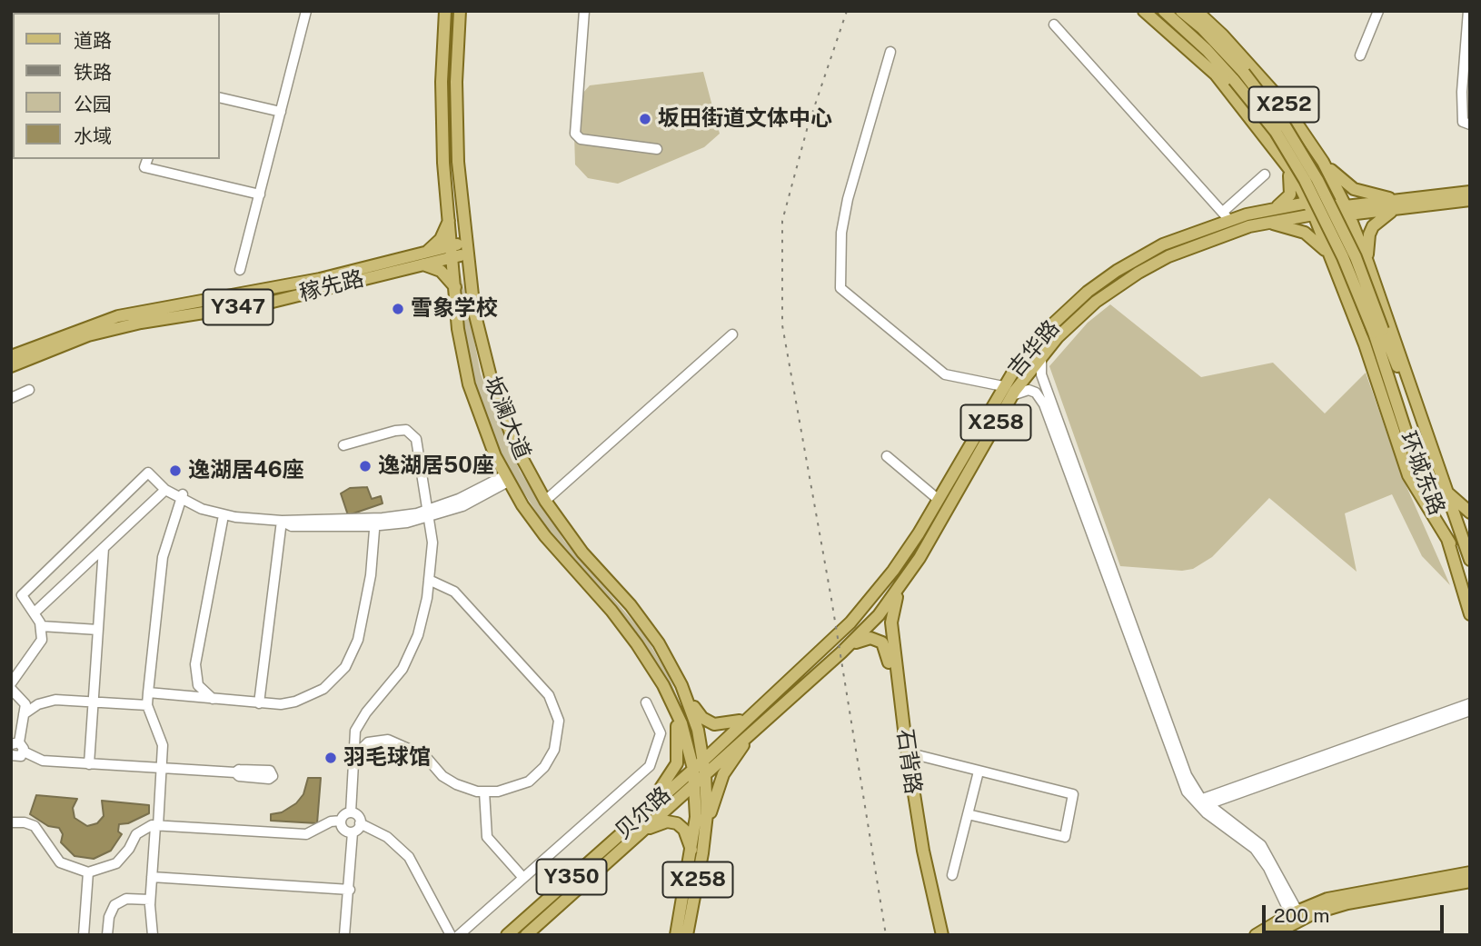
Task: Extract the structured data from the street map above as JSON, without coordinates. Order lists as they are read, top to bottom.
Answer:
{
  "streets": {
    "main road": [
      "X252",
      "稼先路",
      "Y347",
      "吉华路",
      "坂澜大道",
      "X258",
      "环城东路",
      "石背路",
      "贝尔路",
      "Y350"
    ]
  },
  "crossings": [
    ["X252", "吉华路"],
    ["稼先路", "坂澜大道"],
    ["吉华路", "坂澜大道"],
    ["吉华路", "X258"],
    ["吉华路", "石背路"],
    ["吉华路", "贝尔路"],
    ["坂澜大道", "贝尔路"],
    ["X258", "贝尔路"]
  ],
  "places": [
    "坂田街道文体中心",
    "雪象学校",
    "逸湖居50座",
    "逸湖居46座",
    "羽毛球馆"
  ],
  "legend": [
    "道路",
    "铁路",
    "公园",
    "水域"
  ],
  "scale_bar": "200 m"
}
